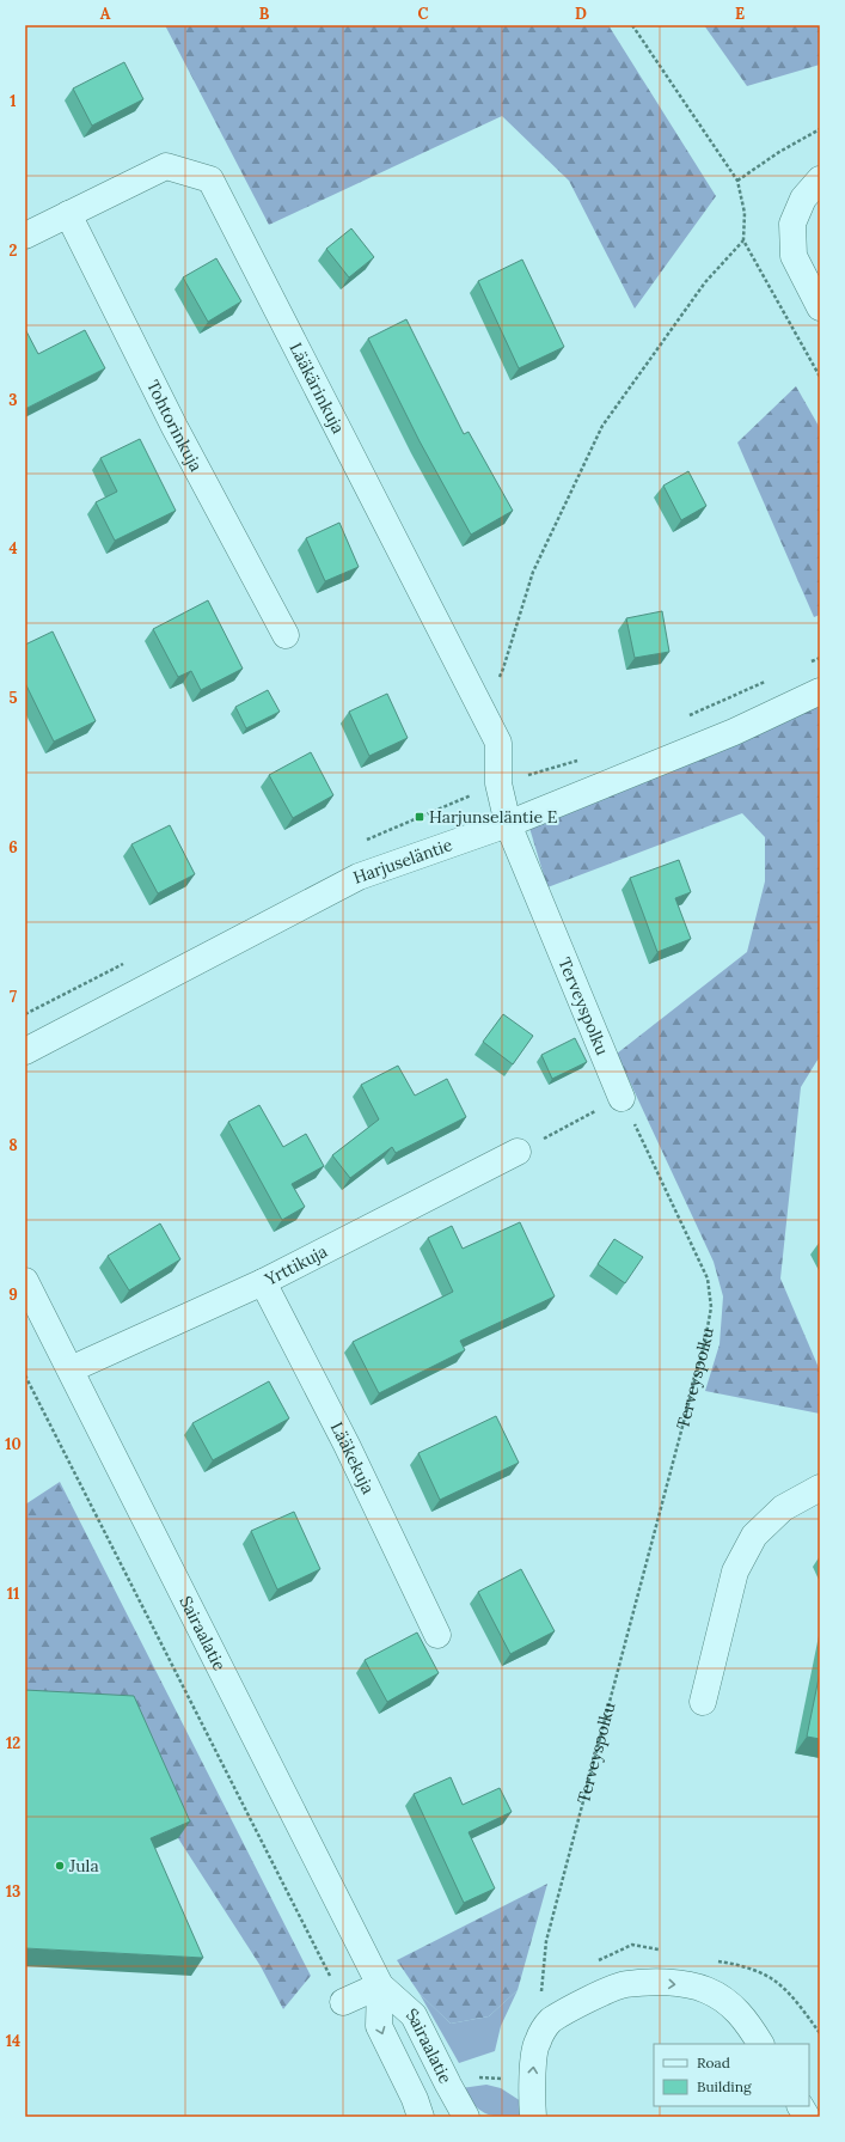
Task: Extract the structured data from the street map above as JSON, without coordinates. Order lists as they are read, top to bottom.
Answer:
{
  "streets": {
    "street": [
      "Lääkärinkuja",
      "Tohtorinkuja",
      "Harjuseläntie",
      "Terveyspolku",
      "Yrttikuja",
      "Lääkekuja",
      "Sairaalatie"
    ]
  },
  "crossings": [
    ["Lääkärinkuja", "Tohtorinkuja"],
    ["Lääkärinkuja", "Terveyspolku"],
    ["Harjuseläntie", "Terveyspolku"],
    ["Yrttikuja", "Lääkekuja"],
    ["Yrttikuja", "Sairaalatie"]
  ],
  "places": {
    "transit": ["Harjunseläntie E"],
    "other": ["Jula"]
  },
  "legend": ["Road", "Building"],
  "grid": {
    "columns": [
      "A",
      "B",
      "C",
      "D",
      "E"
    ],
    "rows": [
      "1",
      "2",
      "3",
      "4",
      "5",
      "6",
      "7",
      "8",
      "9",
      "10",
      "11",
      "12",
      "13",
      "14"
    ]
  }
}
